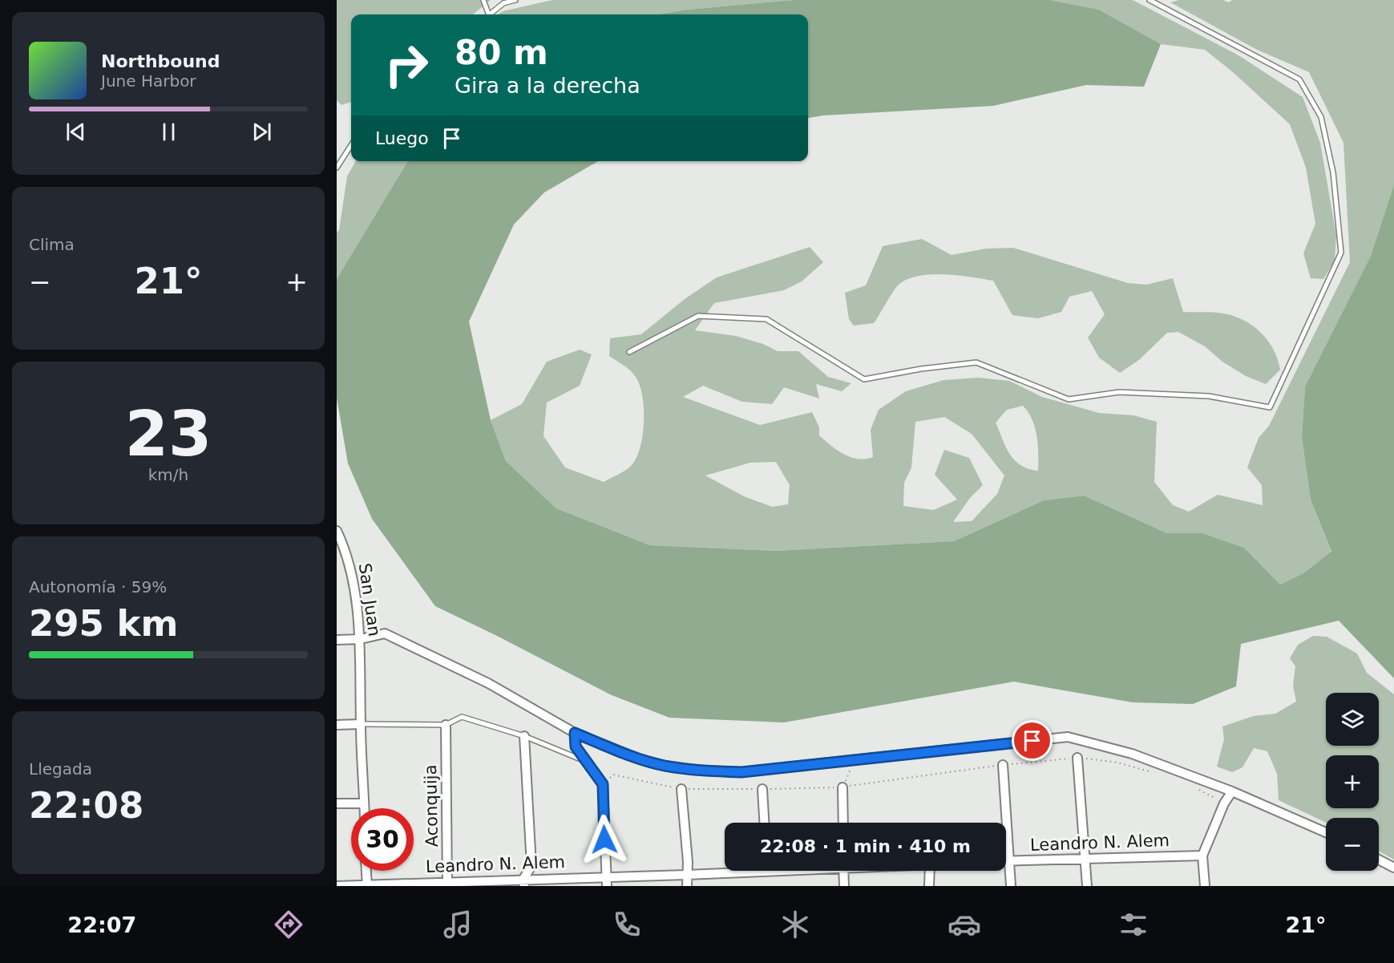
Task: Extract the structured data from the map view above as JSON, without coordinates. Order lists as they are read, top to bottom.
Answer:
{
  "streets": {
    "street": ["San Juan", "Aconquija", "Leandro N. Alem"]
  },
  "crossings": [
    ["Aconquija", "Leandro N. Alem"]
  ],
  "page": {
    "turn": ["80 m", "Gira a la derecha"],
    "song": ["Northbound", "June Harbor"],
    "then": "Luego",
    "tile": [
      "Clima",
      ["23", "km/h"],
      ["Autonomía · 59%", "295 km"],
      ["Llegada", "22:08"]
    ],
    "heat": ["−", "21°", "+"],
    "map_buttons": ["+", "−"],
    "limit": "30",
    "trip": "22:08 · 1 min · 410 m",
    "tabs": ["22:07", "21°"]
  }
}
